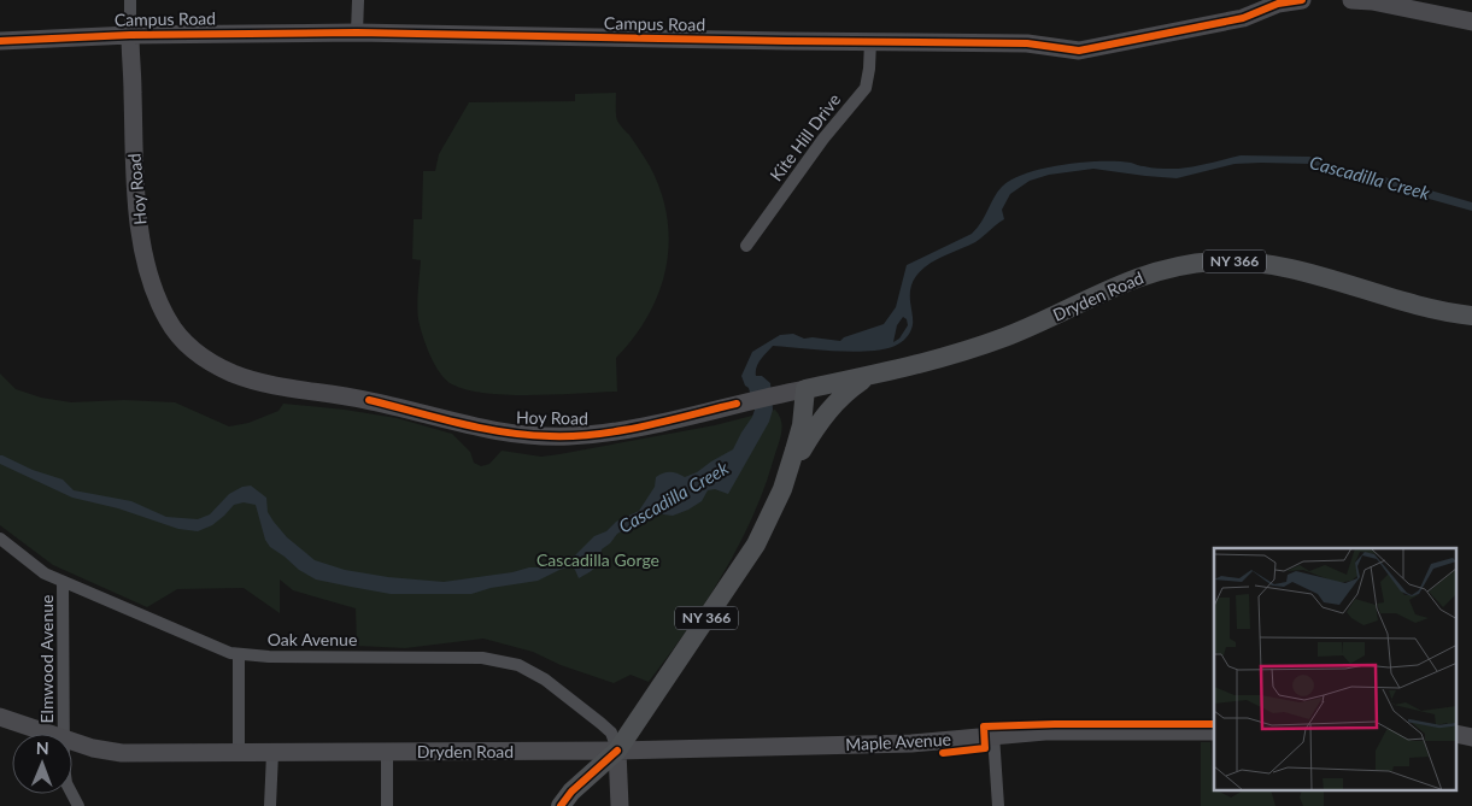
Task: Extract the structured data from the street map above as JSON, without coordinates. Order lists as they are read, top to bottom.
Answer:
{
  "streets": {
    "main road": ["NY 366", "Dryden Road"],
    "street": [
      "Campus Road",
      "Kite Hill Drive",
      "Hoy Road",
      "Oak Avenue",
      "Elmwood Avenue",
      "Maple Avenue"
    ]
  },
  "crossings": [
    ["Campus Road", "Kite Hill Drive"],
    ["Campus Road", "Hoy Road"],
    ["Hoy Road", "Dryden Road"],
    ["NY 366", "Dryden Road"],
    ["NY 366", "Oak Avenue"],
    ["NY 366", "Maple Avenue"],
    ["Dryden Road", "Oak Avenue"],
    ["Dryden Road", "Maple Avenue"],
    ["Oak Avenue", "Elmwood Avenue"],
    ["Oak Avenue", "Maple Avenue"]
  ],
  "water": ["Cascadilla Creek"],
  "parks": ["Cascadilla Gorge"],
  "north": "top"
}
